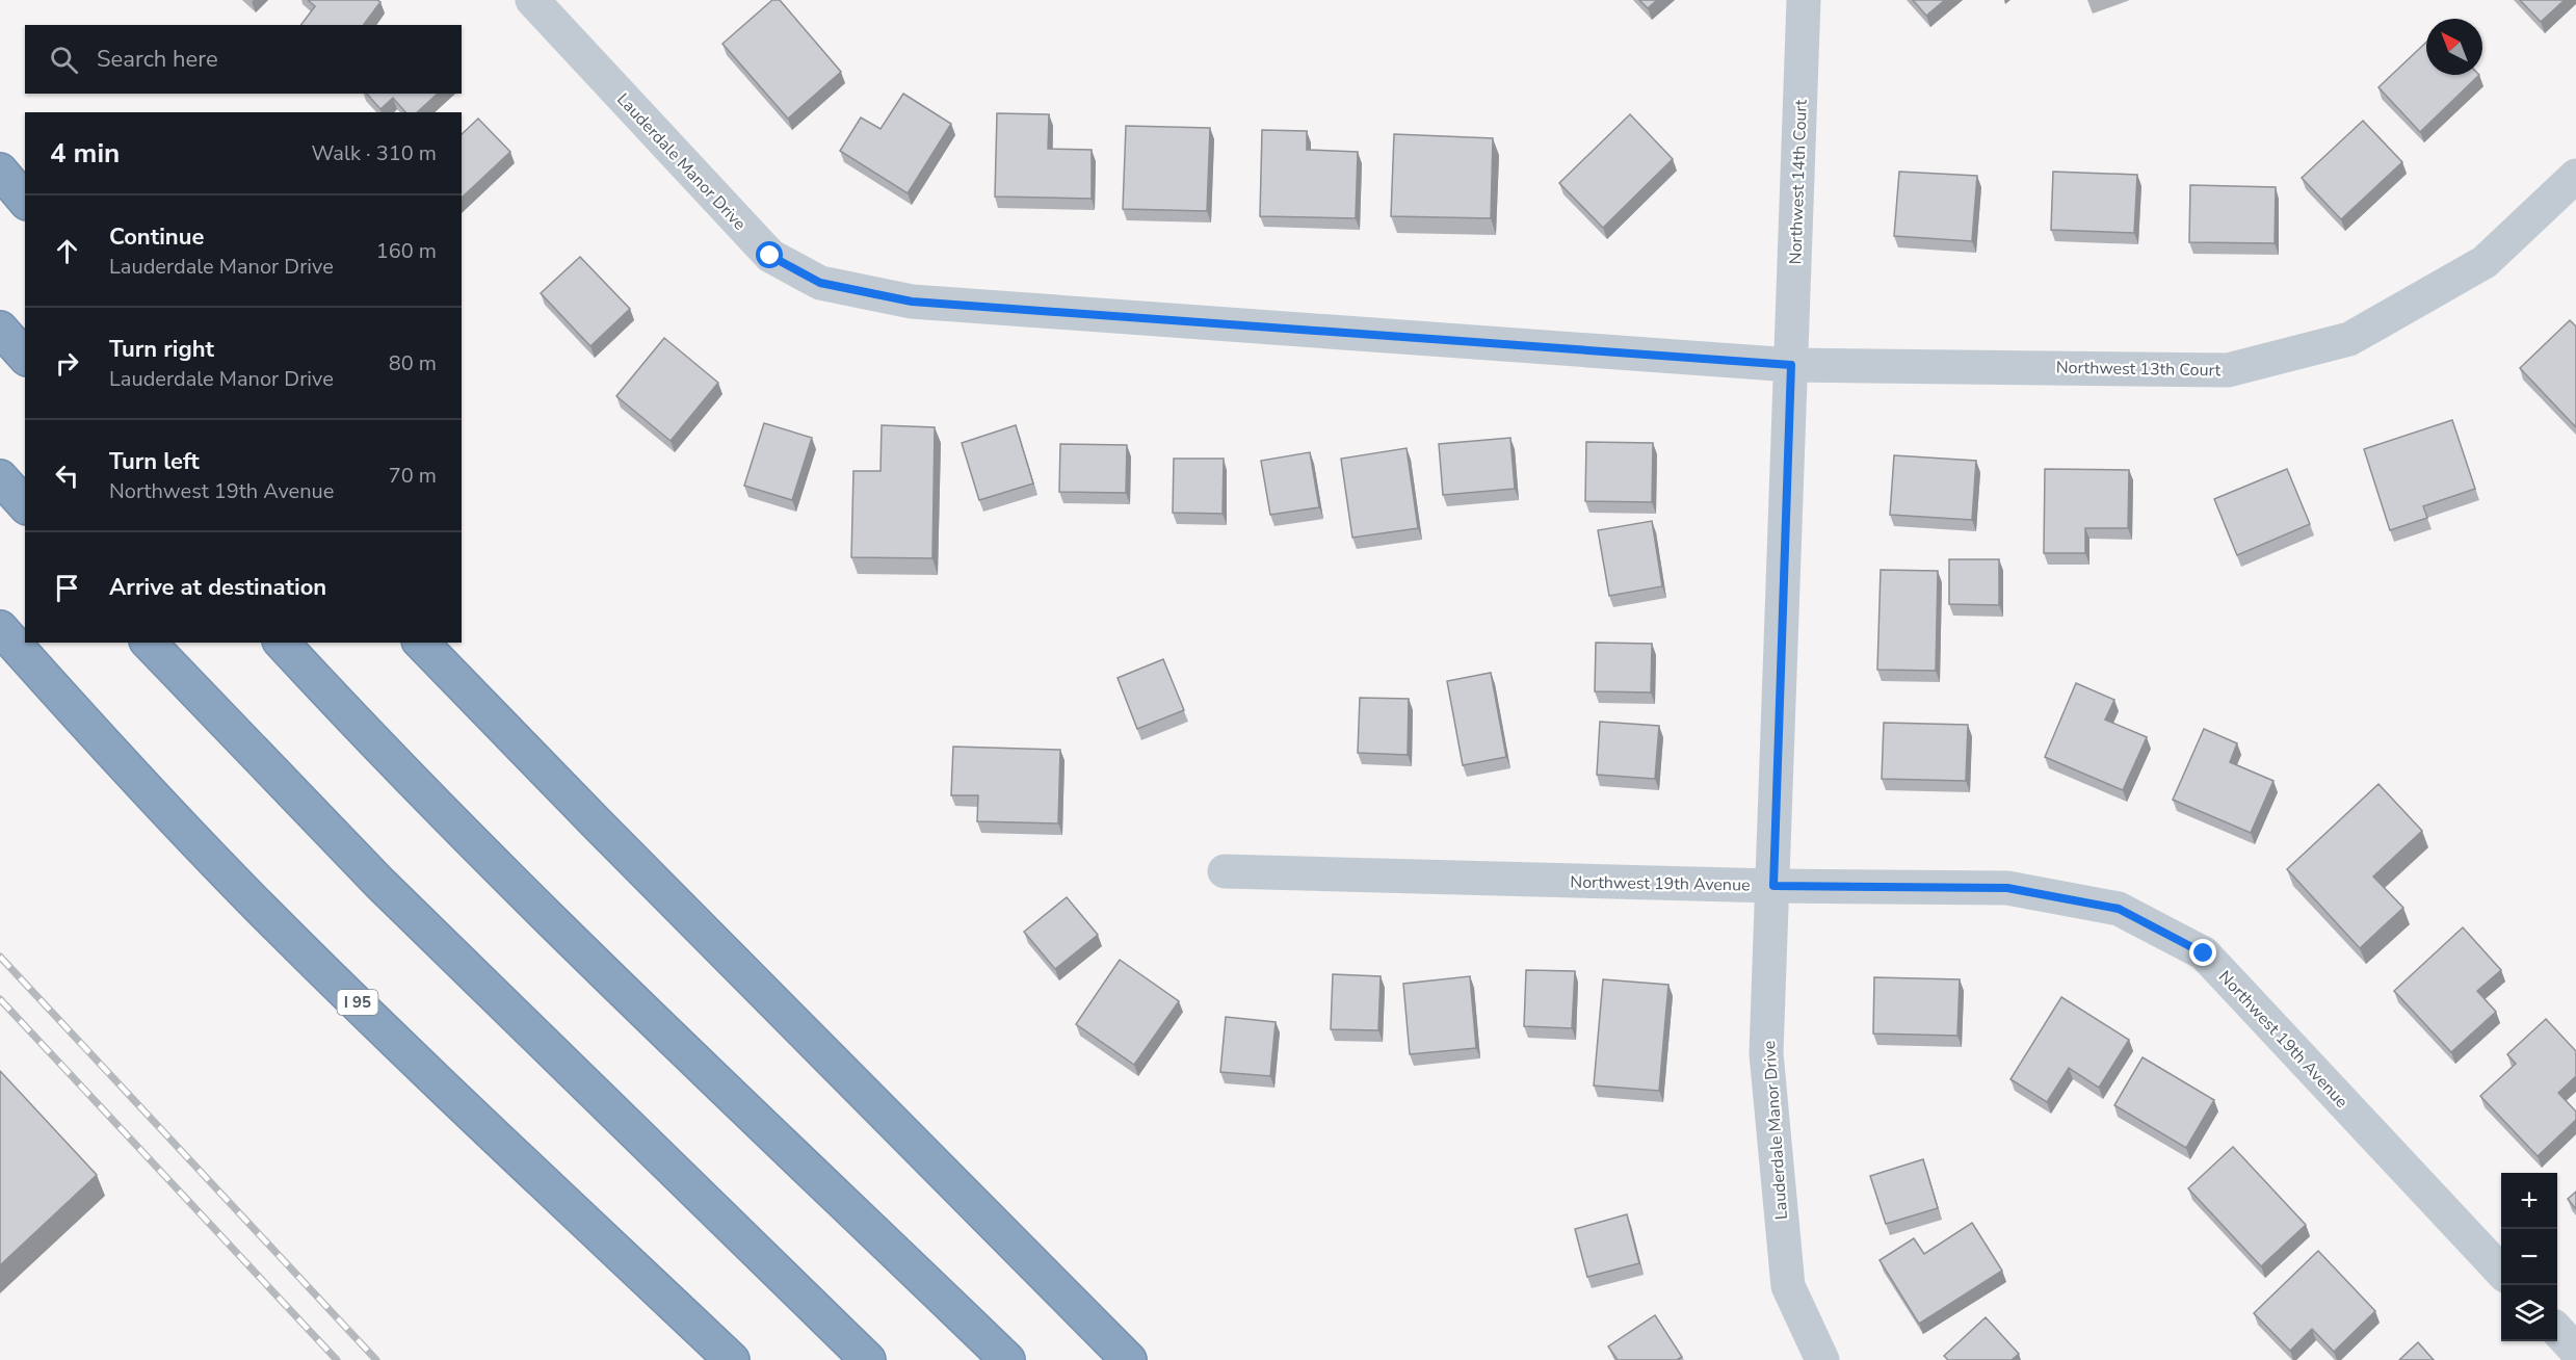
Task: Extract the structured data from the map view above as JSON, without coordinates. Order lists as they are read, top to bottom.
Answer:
{
  "streets": {
    "highway": ["I 95"],
    "street": [
      "Lauderdale Manor Drive",
      "Northwest 14th Court",
      "Northwest 13th Court",
      "Northwest 19th Avenue"
    ]
  },
  "crossings": [
    ["Lauderdale Manor Drive", "Northwest 14th Court"],
    ["Lauderdale Manor Drive", "Northwest 13th Court"],
    ["Lauderdale Manor Drive", "Northwest 19th Avenue"],
    ["Northwest 14th Court", "Northwest 13th Court"]
  ],
  "north": "top left",
  "page": {
    "search": "Search here",
    "heading": ["4 min", "Walk · 310 m"],
    "list": [
      ["Continue", "Lauderdale Manor Drive", "160 m"],
      ["Turn right", "Lauderdale Manor Drive", "80 m"],
      ["Turn left", "Northwest 19th Avenue", "70 m"],
      "Arrive at destination"
    ],
    "map_buttons": ["+", "−"]
  }
}
